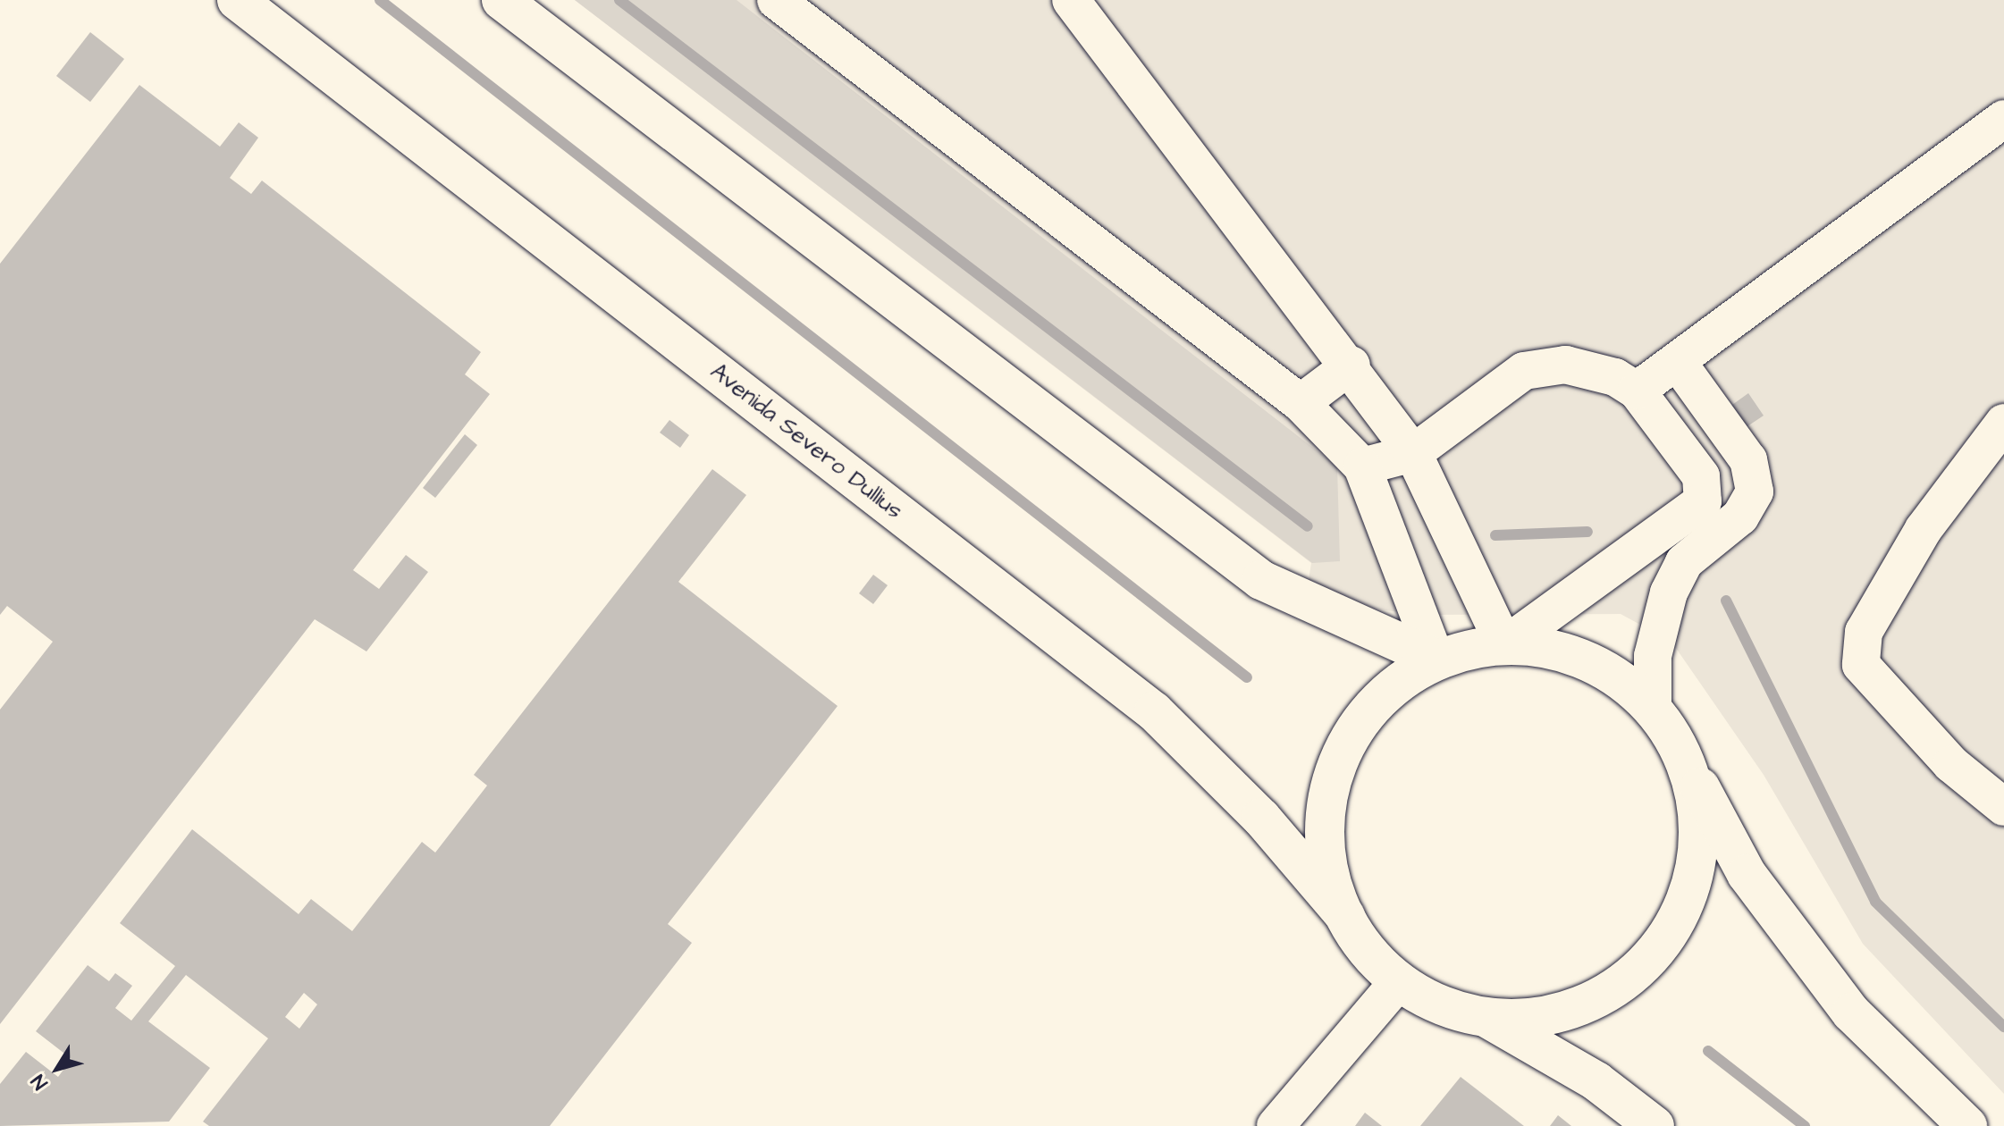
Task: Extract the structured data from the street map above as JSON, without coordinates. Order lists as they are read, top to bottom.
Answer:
{
  "streets": {
    "main road": ["Avenida Severo Dullius"]
  },
  "north": "bottom left"
}
